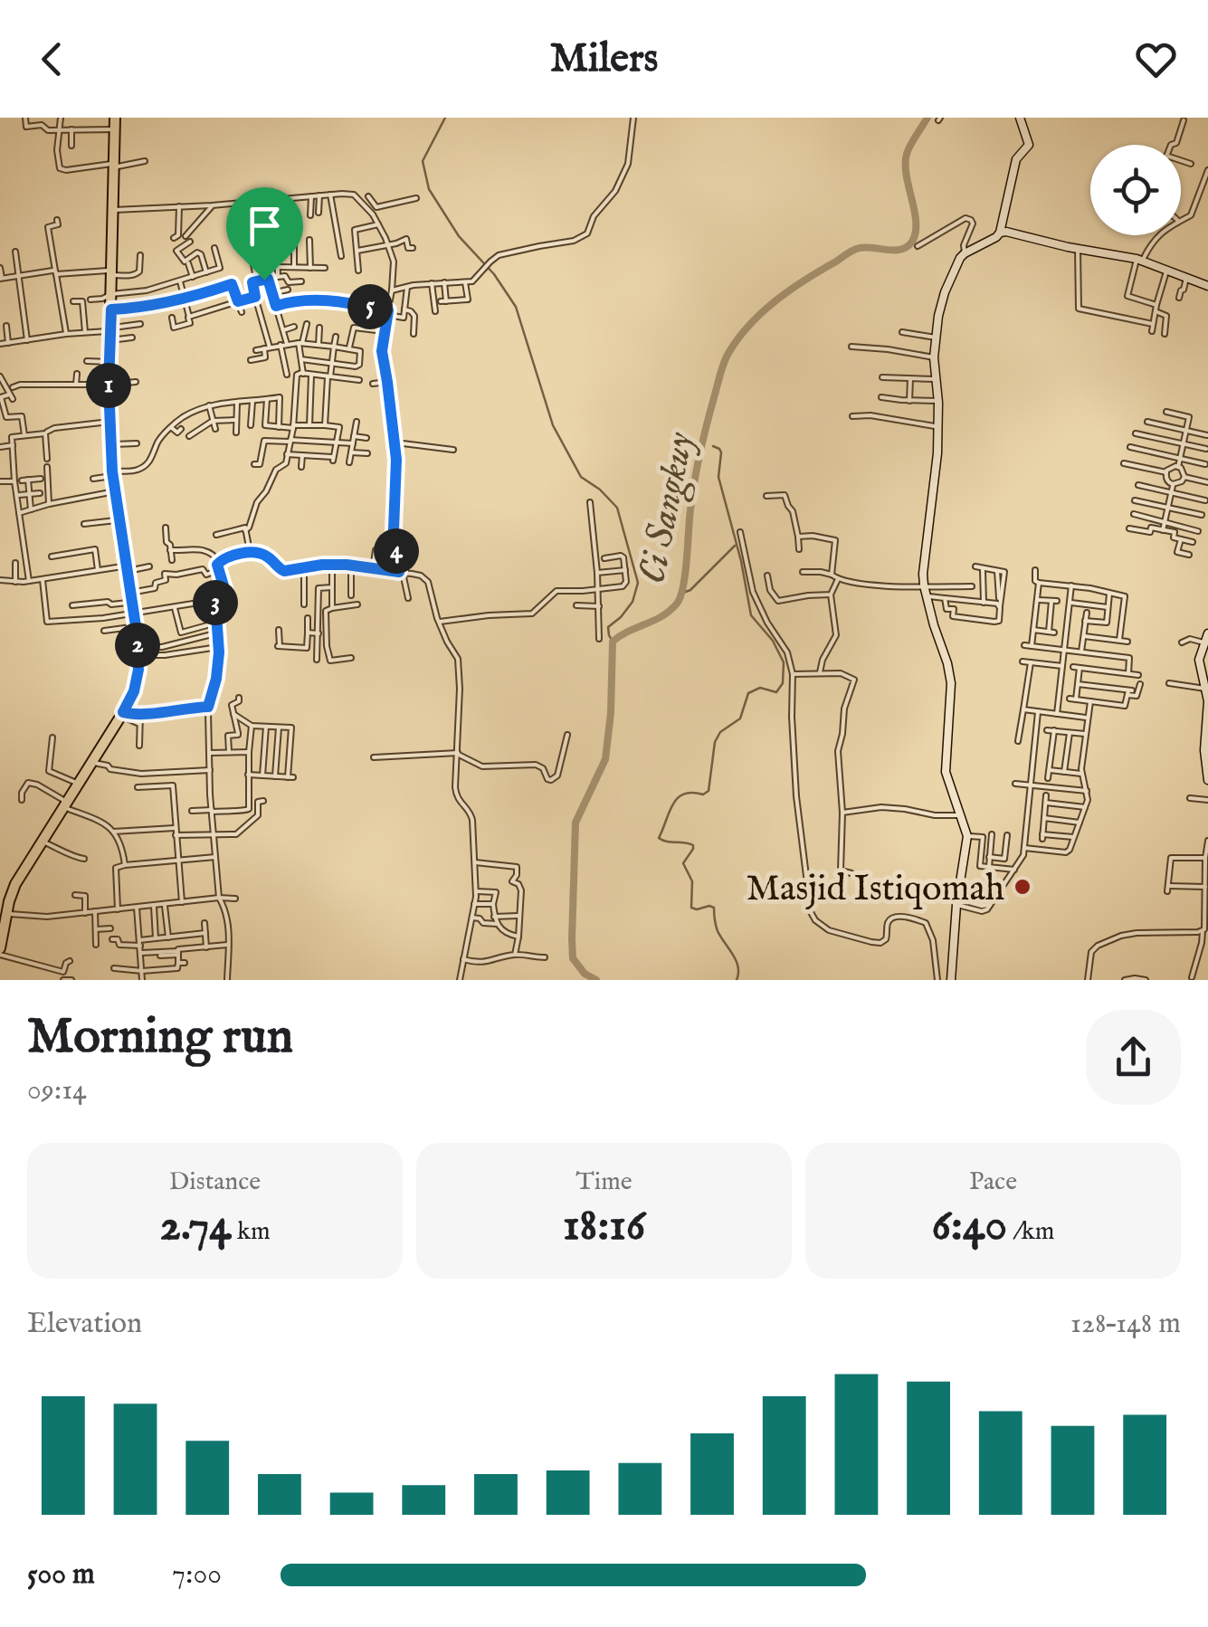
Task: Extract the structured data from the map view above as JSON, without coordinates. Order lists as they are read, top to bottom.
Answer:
{
  "water": ["Ci Sangkuy"],
  "places": ["Masjid Istiqomah"],
  "page": {
    "header": "Milers",
    "pins": [
      "5",
      "1",
      "4",
      "3",
      "2"
    ],
    "heading": ["Morning run", "09:14"],
    "stats": [
      ["Distance", "2.74 km"],
      ["Time", "18:16"],
      ["Pace", "6:40 /km"]
    ],
    "chart": ["Elevation", "128–148 m"],
    "list": [
      {
        "name": "500 m",
        "note": "7:00"
      }
    ]
  }
}
